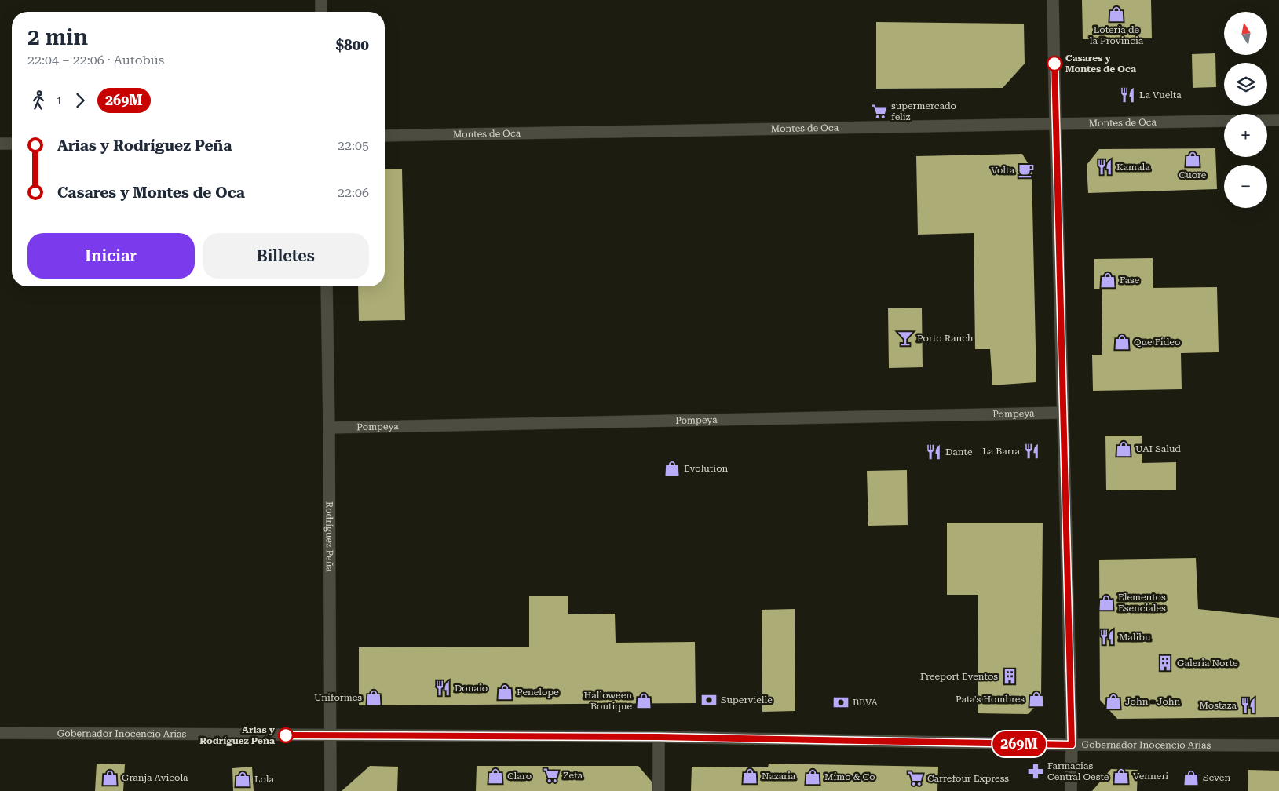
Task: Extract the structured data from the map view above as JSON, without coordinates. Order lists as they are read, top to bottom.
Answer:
{
  "streets": {
    "street": [
      "Montes de Oca",
      "Pompeya",
      "Rodríguez Peña",
      "Gobernador Inocencio Arias"
    ]
  },
  "crossings": [
    ["Pompeya", "Rodríguez Peña"],
    ["Rodríguez Peña", "Gobernador Inocencio Arias"]
  ],
  "places": {
    "shop": [
      "Lotería de la Provincia",
      "Cuore",
      "Fase",
      "Que Fideo",
      "UAI Salud",
      "Evolution",
      "Elementos Esenciales",
      "Penelope",
      "Uniformes",
      "Pata's Hombres",
      "Halloween Boutique",
      "John - John",
      "Claro",
      "Nazaria",
      "Venneri",
      "Mimo & Co",
      "Granja Avicola",
      "Seven",
      "Lola"
    ],
    "other": ["Casares y Montes de Oca", "Arias y Rodríguez Peña"],
    "restaurant": [
      "La Vuelta",
      "Kamala",
      "La Barra",
      "Dante",
      "Malibu",
      "Donaio",
      "Mostaza"
    ],
    "supermarket": ["supermercado feliz", "Zeta", "Carrefour Express"],
    "cafe": ["Volta"],
    "bar": ["Porto Ranch"],
    "building": ["Galeria Norte", "Freeport Eventos"],
    "bank": ["Supervielle", "BBVA"],
    "pharmacy": ["Farmacias Central Oeste"]
  },
  "lines": ["bus line 269M"],
  "north": "top",
  "page": {
    "on_map": "269M",
    "map_buttons": ["+", "−"],
    "heading": ["2 min", "22:04 – 22:06 · Autobús", "$800"],
    "legs": ["1", "269M"],
    "list": [
      {
        "name": "Arias y Rodríguez Peña",
        "value": "22:05"
      },
      {
        "name": "Casares y Montes de Oca",
        "value": "22:06"
      }
    ],
    "buttons": ["Iniciar", "Billetes"]
  }
}
